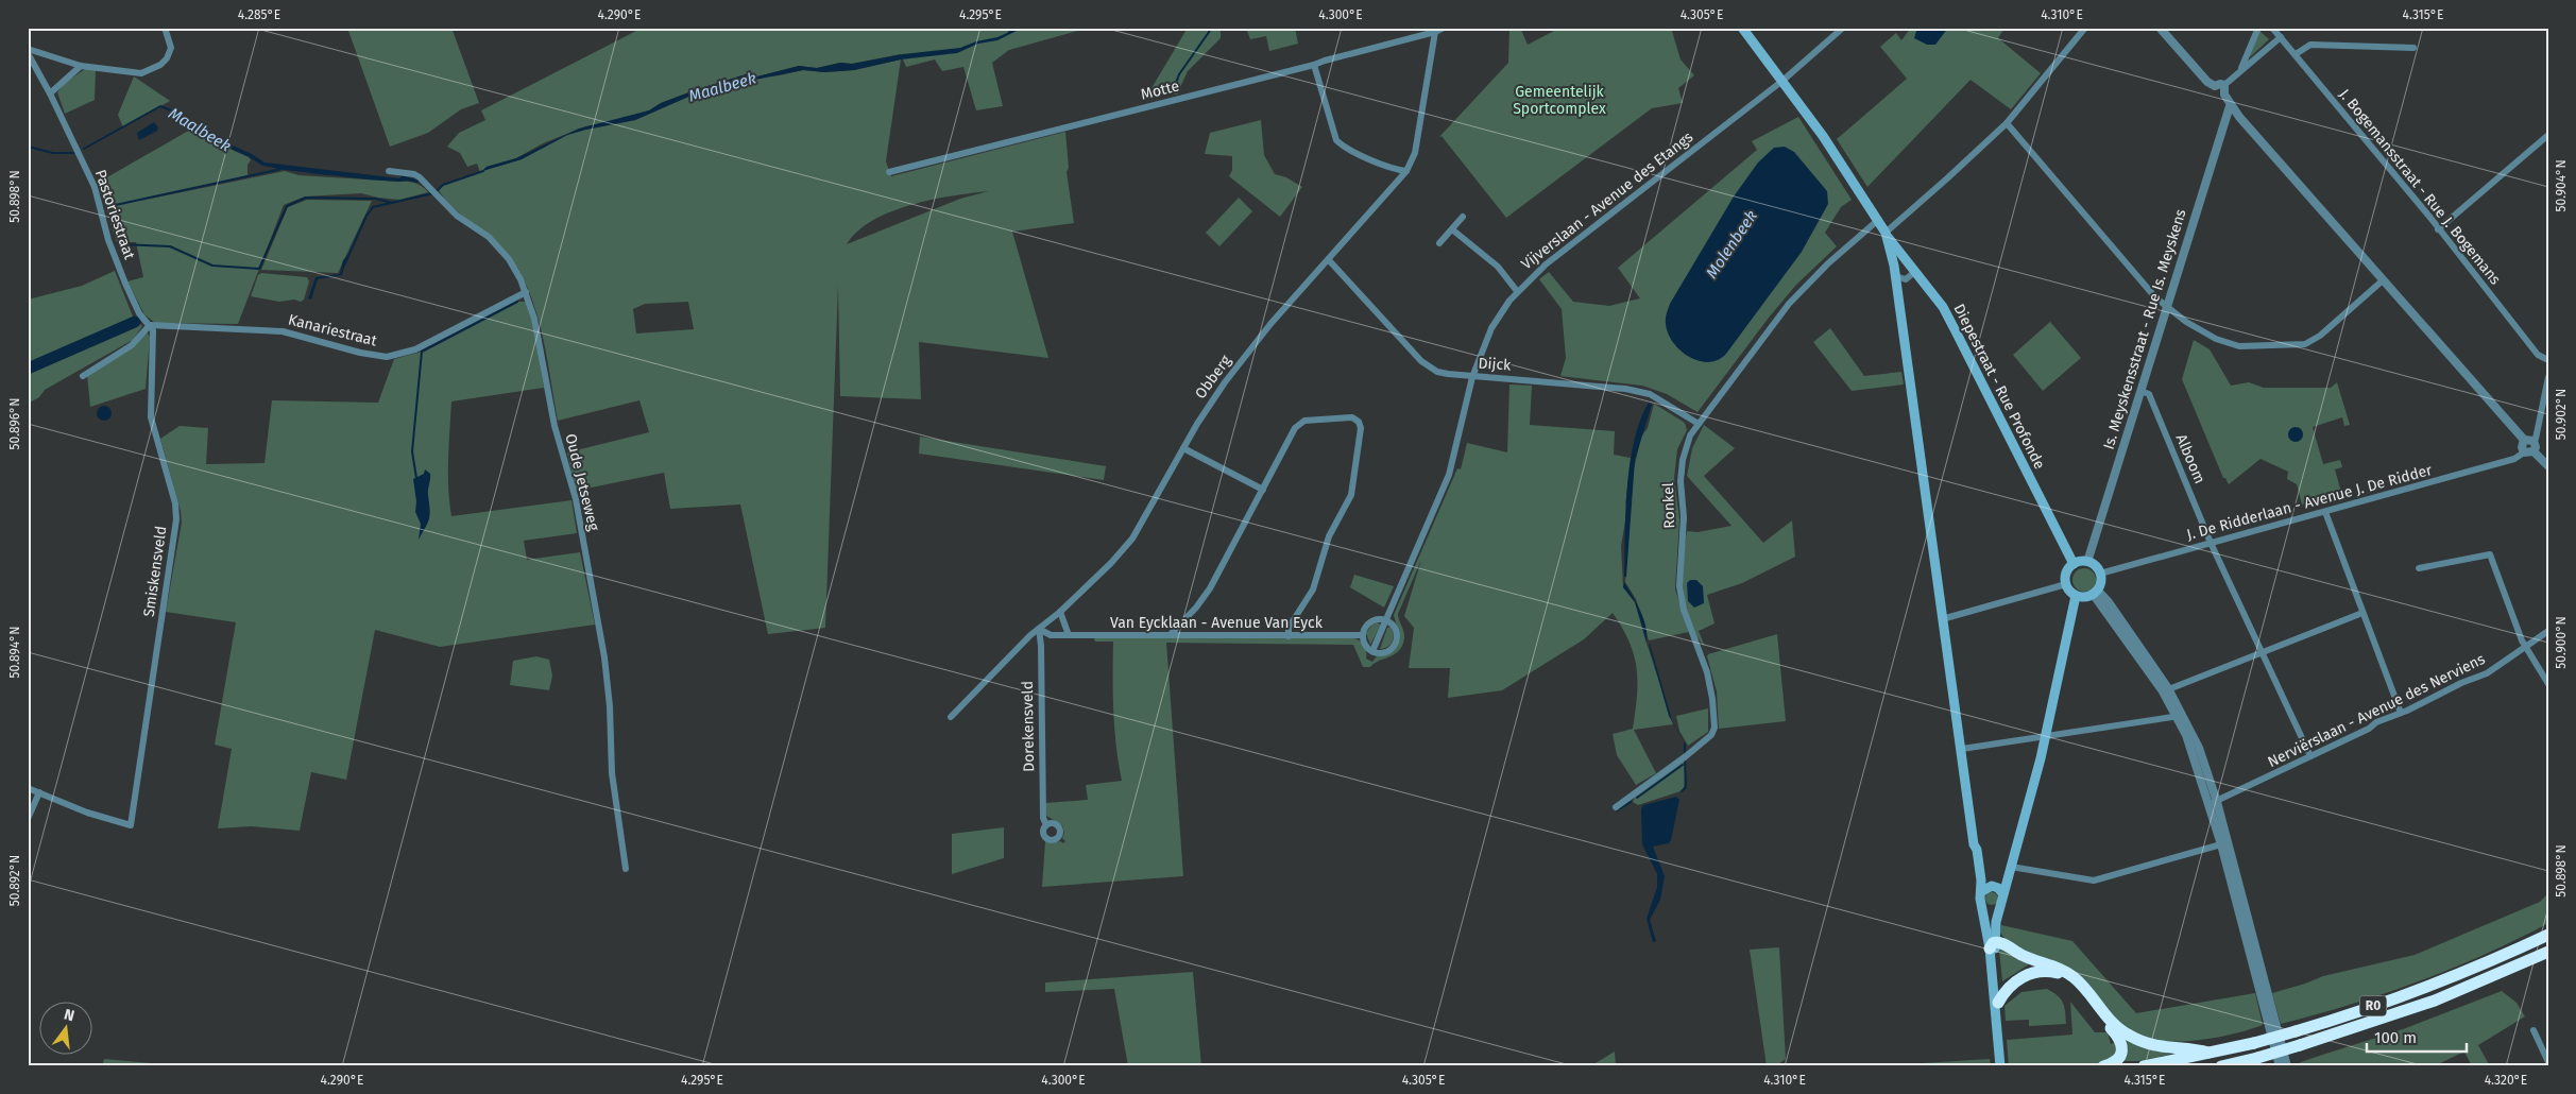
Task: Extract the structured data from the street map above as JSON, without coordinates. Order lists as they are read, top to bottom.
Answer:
{
  "streets": {
    "highway": ["R0"],
    "main road": ["Diepestraat - Rue Profonde"],
    "street": [
      "Motte",
      "J. Bogemansstraat - Rue J. Bogemans",
      "Vijverslaan - Avenue des Etangs",
      "Pastoriestraat",
      "Is. Meyskensstraat - Rue Is. Meyskens",
      "Kanariestraat",
      "Dijck",
      "Obberg",
      "Alboom",
      "Oude Jetseweg",
      "J. De Ridderlaan - Avenue J. De Ridder",
      "Ronkel",
      "Smiskensveld",
      "Van Eycklaan - Avenue Van Eyck",
      "Nerviërslaan - Avenue des Nerviens",
      "Dorekensveld"
    ]
  },
  "crossings": [
    ["Motte", "Obberg"],
    ["Vijverslaan - Avenue des Etangs", "Dijck"],
    ["Pastoriestraat", "Kanariestraat"],
    ["Pastoriestraat", "Smiskensveld"],
    ["Is. Meyskensstraat - Rue Is. Meyskens", "Diepestraat - Rue Profonde"],
    ["Is. Meyskensstraat - Rue Is. Meyskens", "Alboom"],
    ["Is. Meyskensstraat - Rue Is. Meyskens", "J. De Ridderlaan - Avenue J. De Ridder"],
    ["Kanariestraat", "Oude Jetseweg"],
    ["Kanariestraat", "Smiskensveld"],
    ["Dijck", "Obberg"],
    ["Dijck", "Ronkel"],
    ["Obberg", "Van Eycklaan - Avenue Van Eyck"],
    ["Obberg", "Dorekensveld"],
    ["Diepestraat - Rue Profonde", "J. De Ridderlaan - Avenue J. De Ridder"],
    ["Alboom", "J. De Ridderlaan - Avenue J. De Ridder"],
    ["Alboom", "Nerviërslaan - Avenue des Nerviens"],
    ["Van Eycklaan - Avenue Van Eyck", "Dorekensveld"]
  ],
  "water": ["Maalbeek", "Molenbeek"],
  "parks": ["Gemeentelijk Sportcomplex"],
  "scale_bar": "100 m",
  "north": "top",
  "coordinates": [
    "4.285°E",
    "4.290°E",
    "4.295°E",
    "4.300°E",
    "4.305°E",
    "4.310°E",
    "4.315°E",
    "50.904°N",
    "50.898°N",
    "50.902°N",
    "50.896°N",
    "50.900°N",
    "50.894°N",
    "50.892°N",
    "4.320°E"
  ]
}
